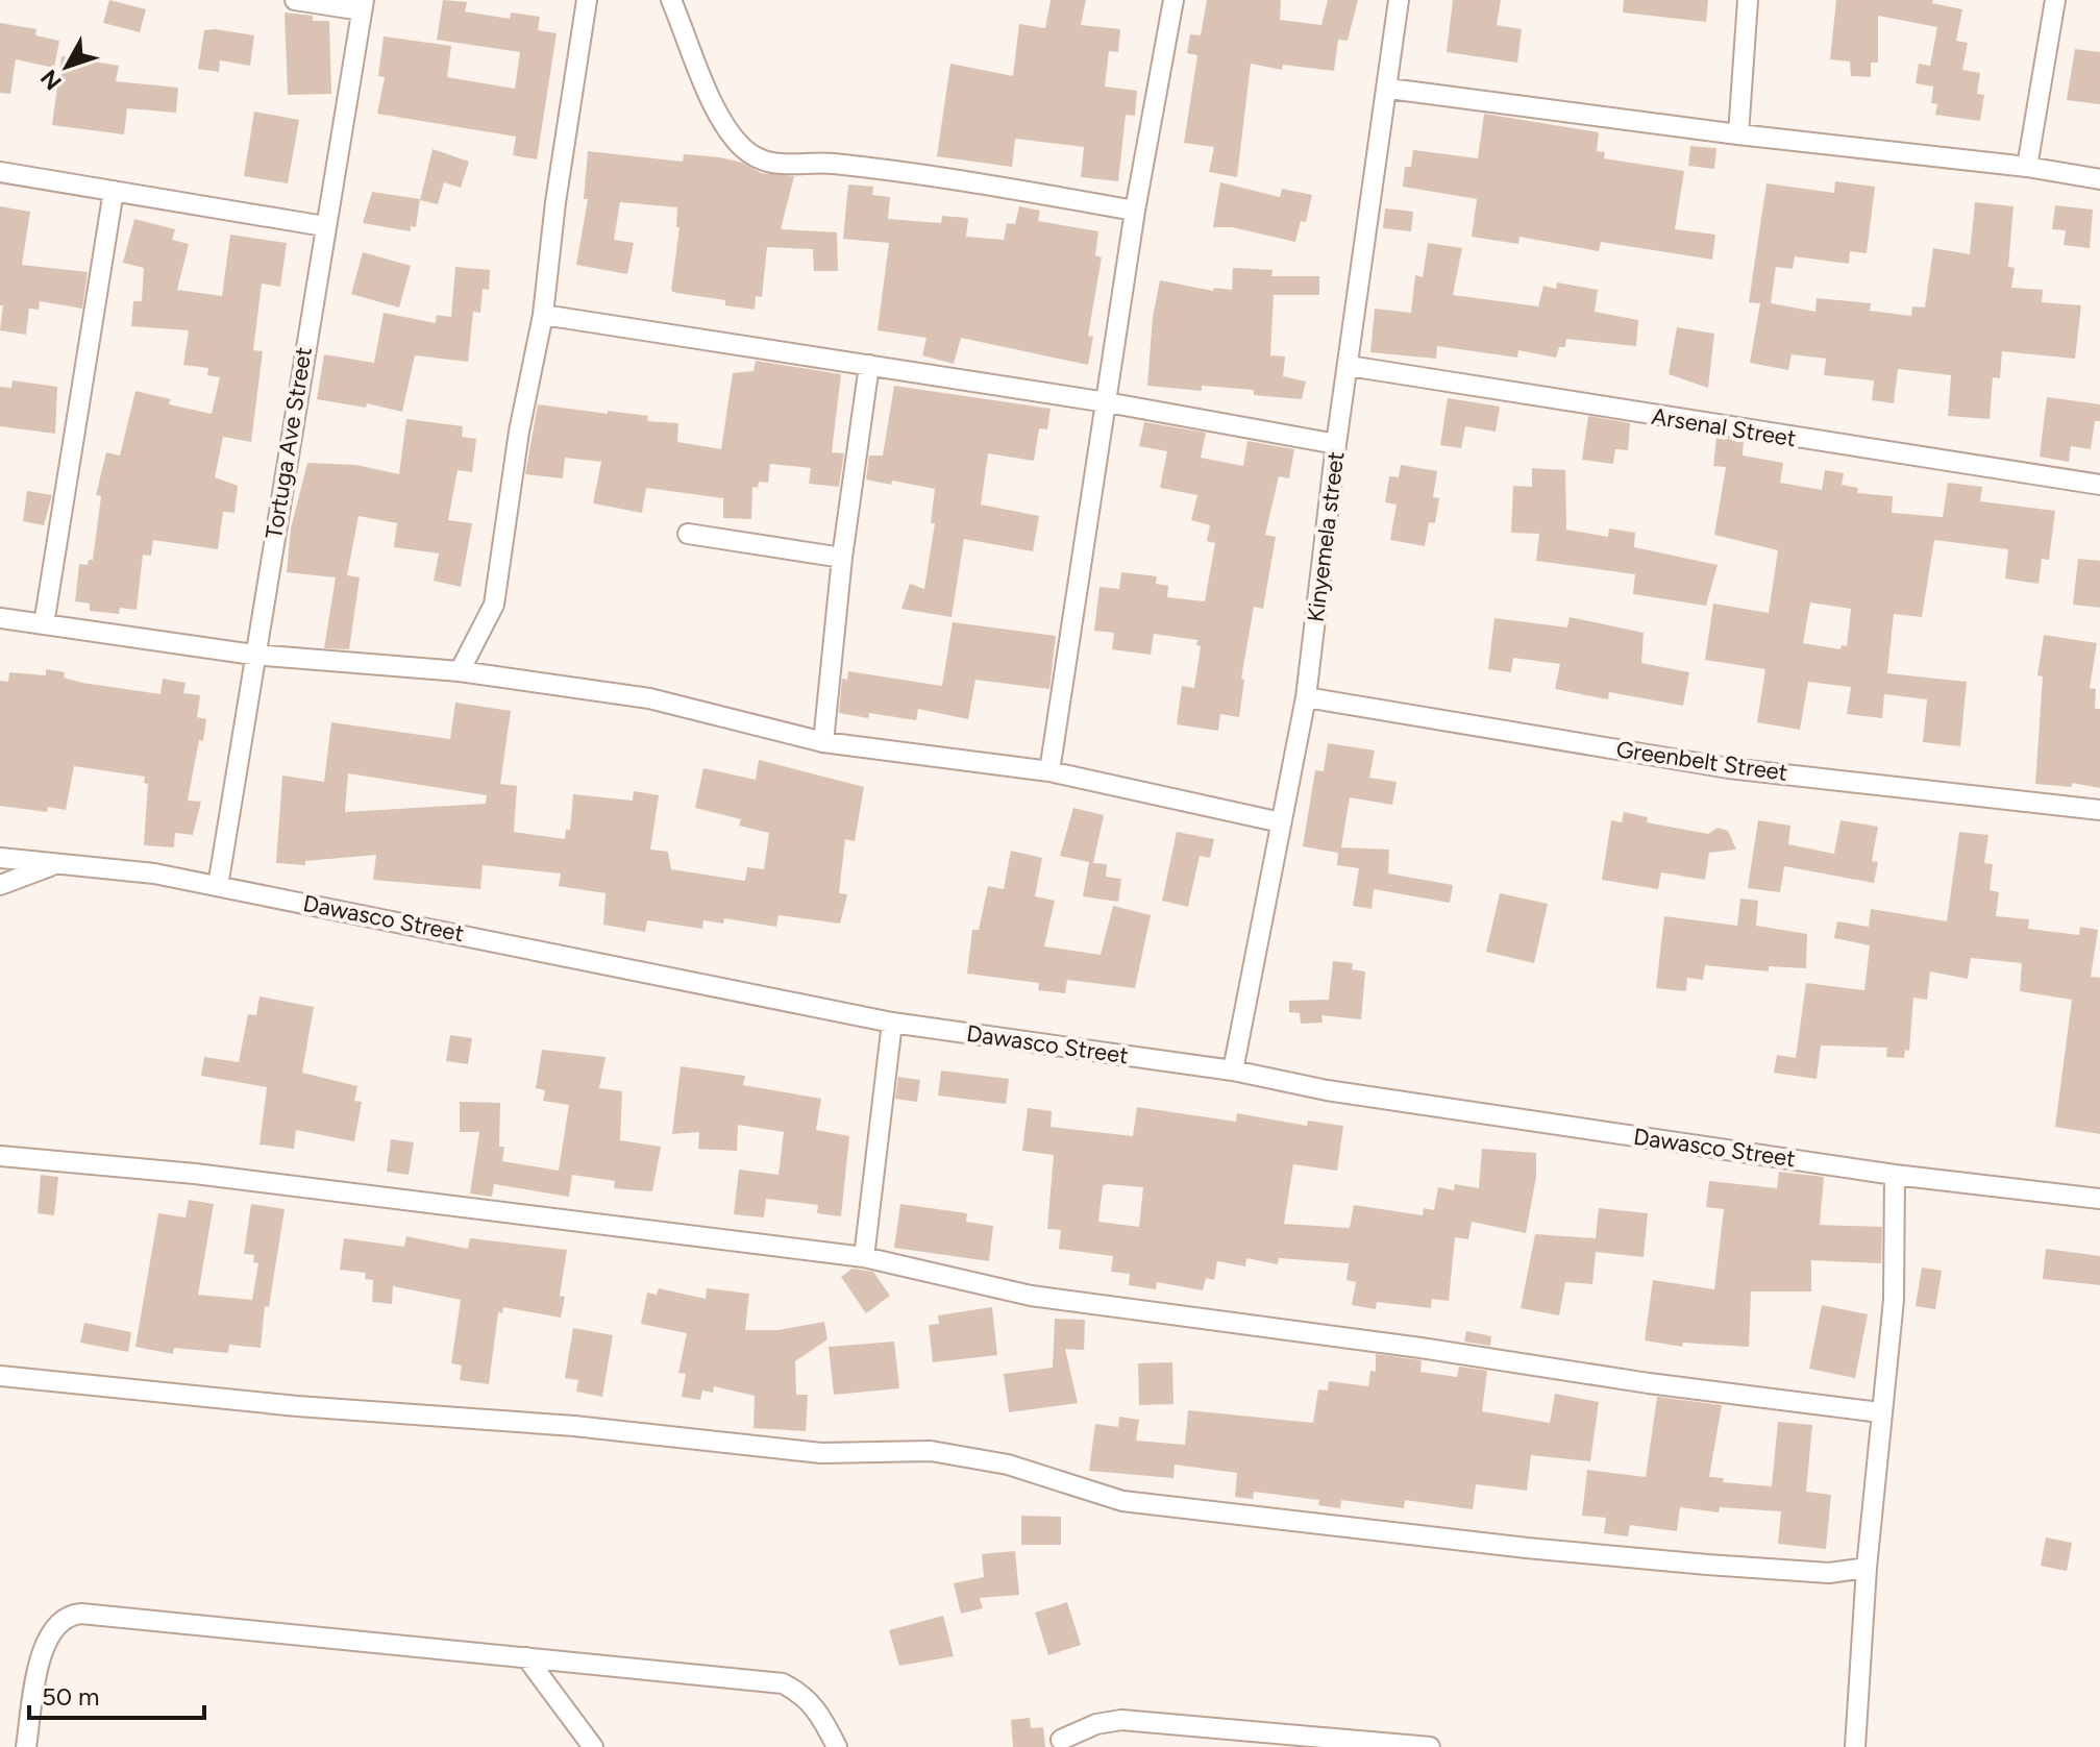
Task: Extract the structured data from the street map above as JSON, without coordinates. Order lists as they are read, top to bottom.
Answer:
{
  "streets": {
    "street": [
      "Arsenal Street",
      "Tortuga Ave Street",
      "Kinyemela street",
      "Greenbelt Street",
      "Dawasco Street"
    ]
  },
  "crossings": [
    ["Arsenal Street", "Kinyemela street"],
    ["Tortuga Ave Street", "Dawasco Street"],
    ["Kinyemela street", "Greenbelt Street"],
    ["Kinyemela street", "Dawasco Street"]
  ],
  "scale_bar": "50 m",
  "north": "bottom left"
}
